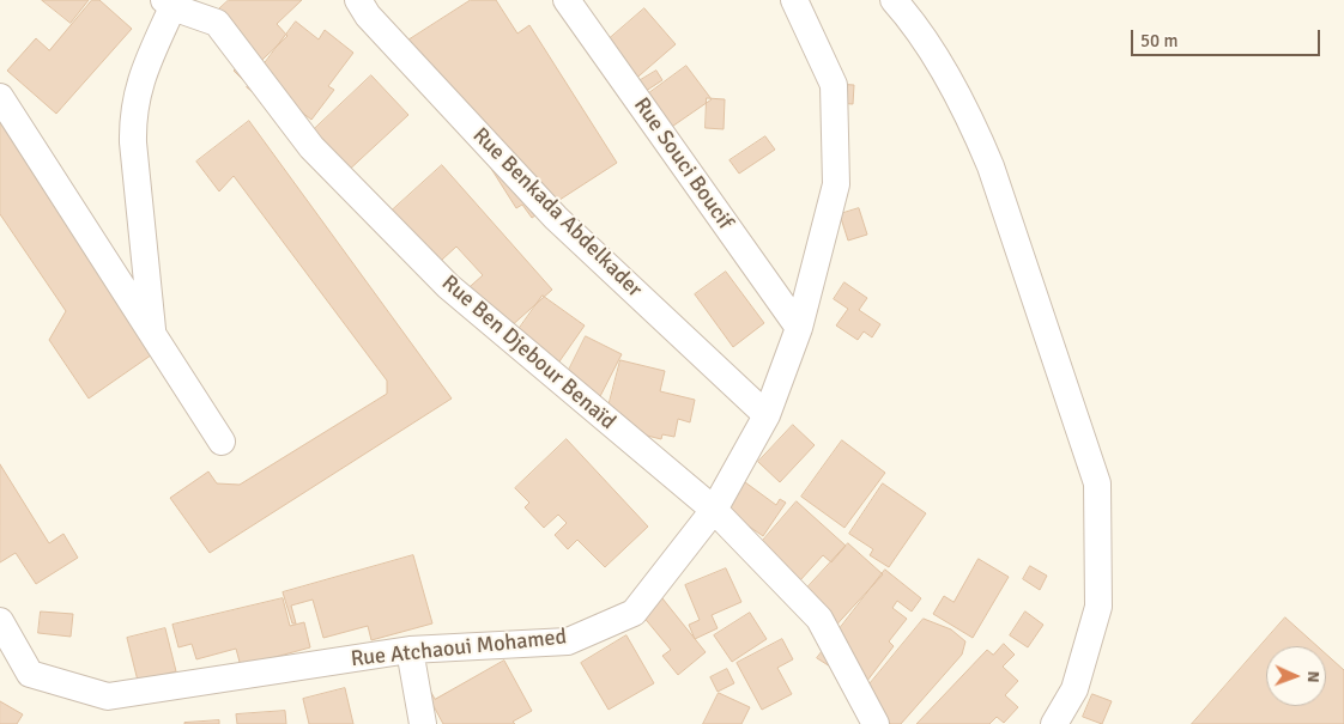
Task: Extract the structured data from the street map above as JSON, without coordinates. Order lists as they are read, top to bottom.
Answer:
{
  "streets": {
    "street": [
      "Rue Souci Boucif",
      "Rue Benkada Abdelkader",
      "Rue Ben Djebour Benaïd",
      "Rue Atchaoui Mohamed"
    ]
  },
  "crossings": [
    ["Rue Souci Boucif", "Rue Atchaoui Mohamed"],
    ["Rue Benkada Abdelkader", "Rue Atchaoui Mohamed"],
    ["Rue Ben Djebour Benaïd", "Rue Atchaoui Mohamed"]
  ],
  "scale_bar": "50 m",
  "north": "right"
}
